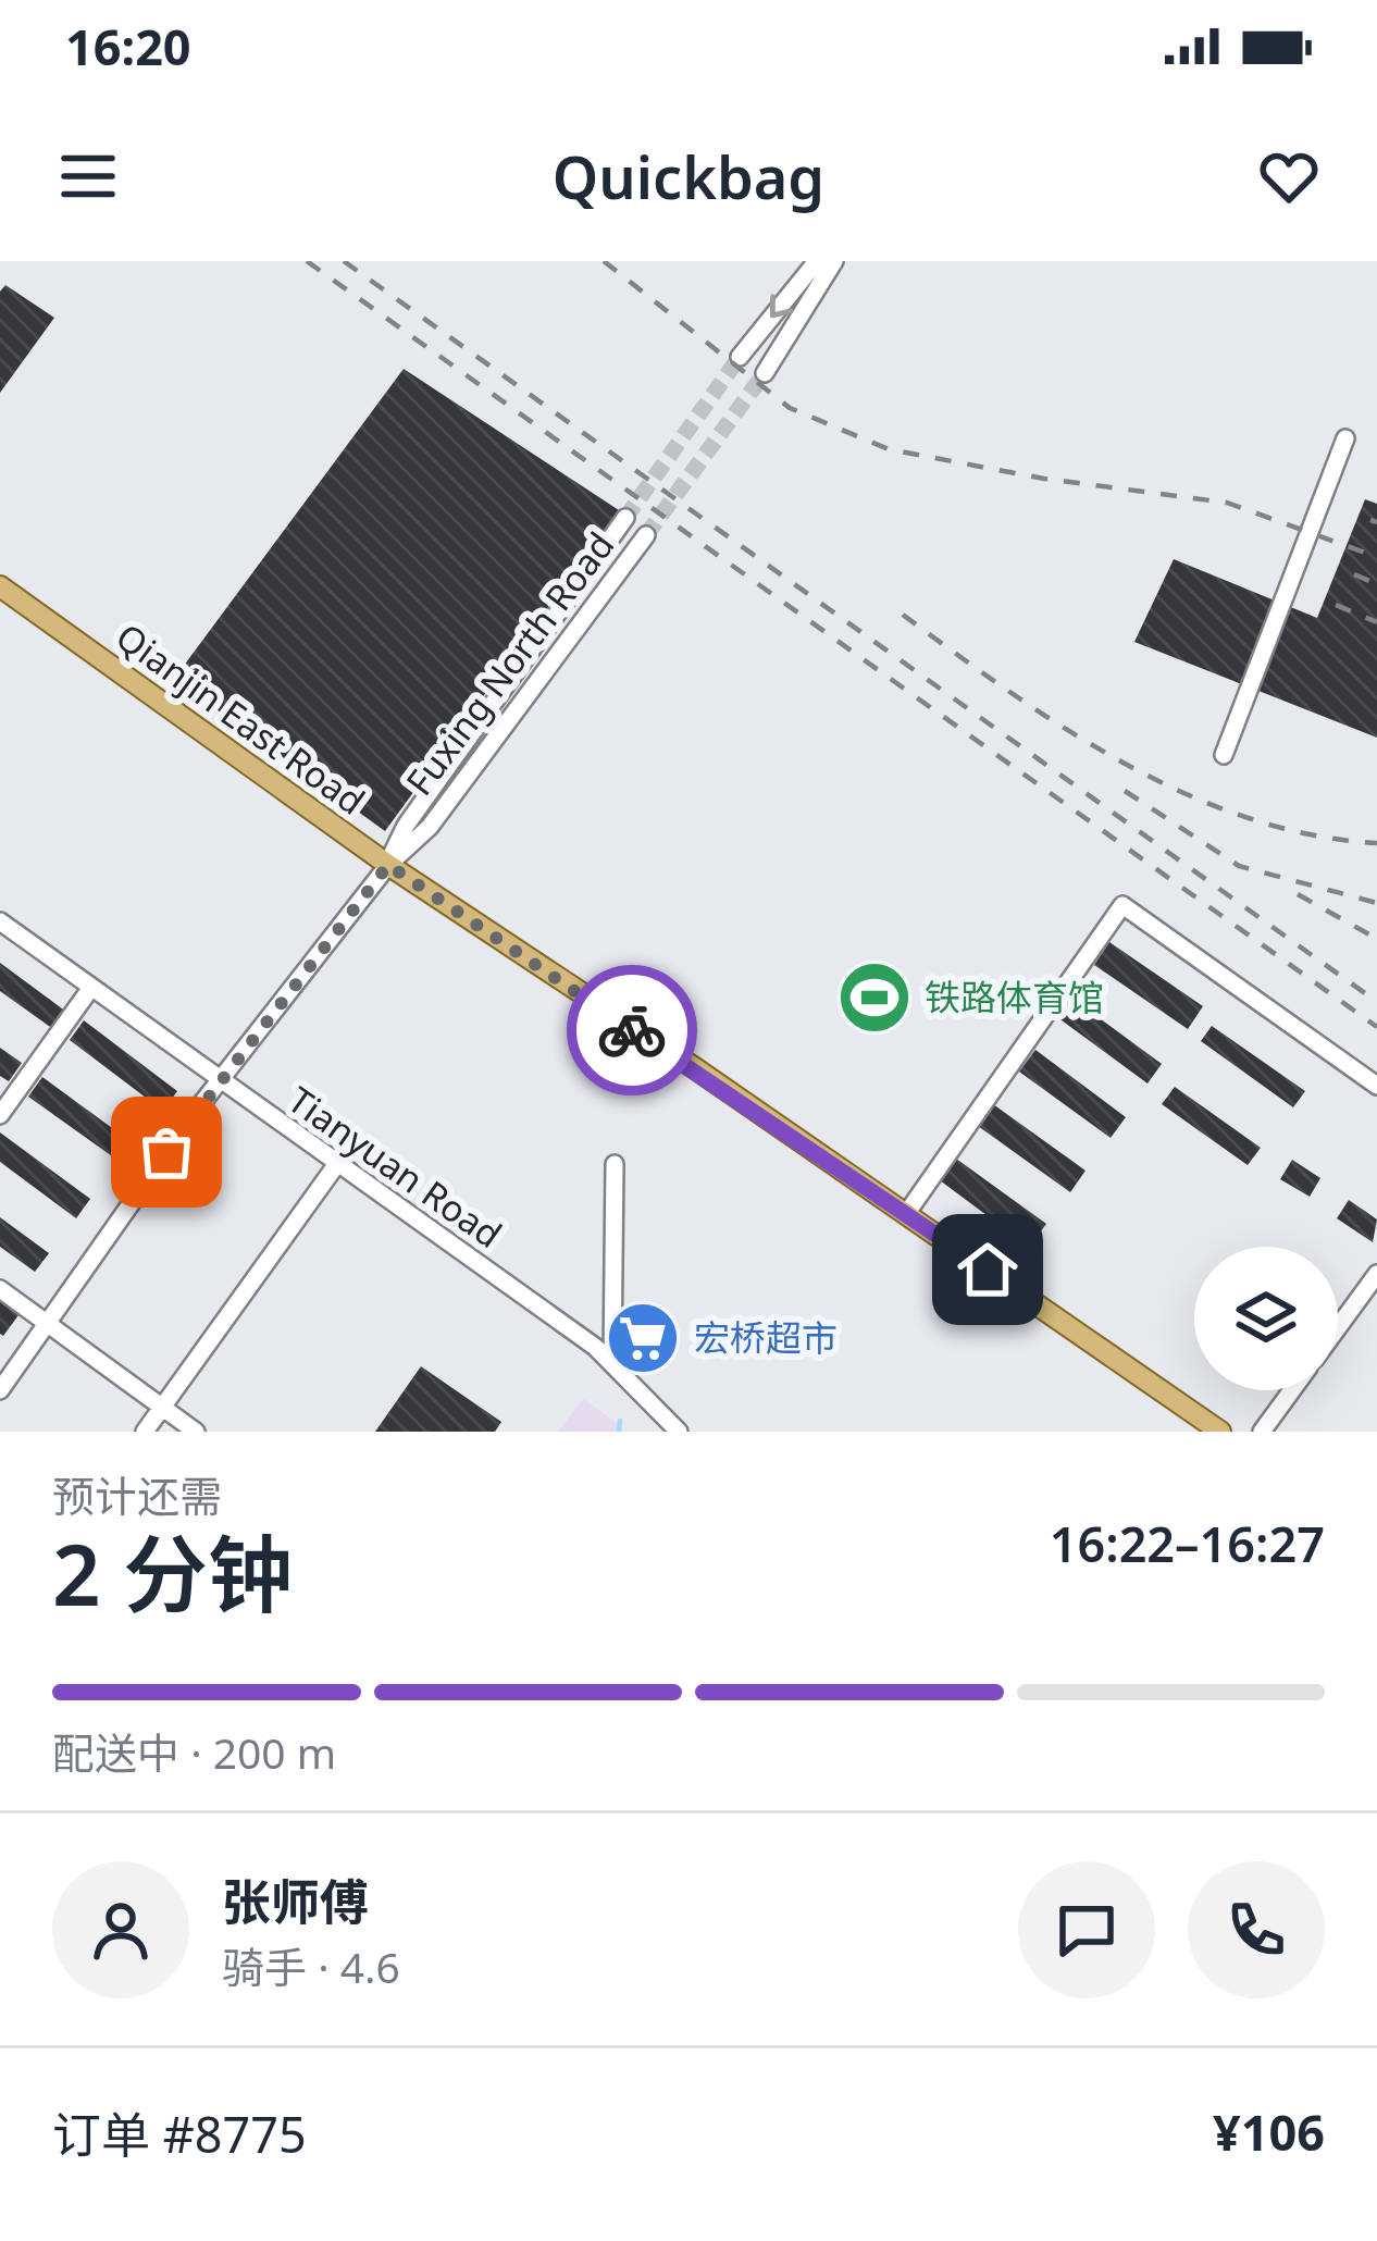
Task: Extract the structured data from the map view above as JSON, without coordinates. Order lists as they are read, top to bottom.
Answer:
{
  "streets": {
    "main road": ["Qianjin East Road"],
    "street": ["Fuxing North Road", "Tianyuan Road"]
  },
  "crossings": [
    ["Fuxing North Road", "Qianjin East Road"],
    ["Fuxing North Road", "Tianyuan Road"]
  ],
  "places": {
    "sports": ["铁路体育馆"],
    "supermarket": ["宏桥超市"]
  },
  "page": {
    "status": "16:20",
    "header": "Quickbag",
    "heading": ["2 分钟", "预计还需", "16:22–16:27"],
    "panel": [
      "张师傅",
      "骑手 · 4.6",
      "订单 #8775",
      "¥106"
    ],
    "bar": "配送中 · 200 m"
  }
}
